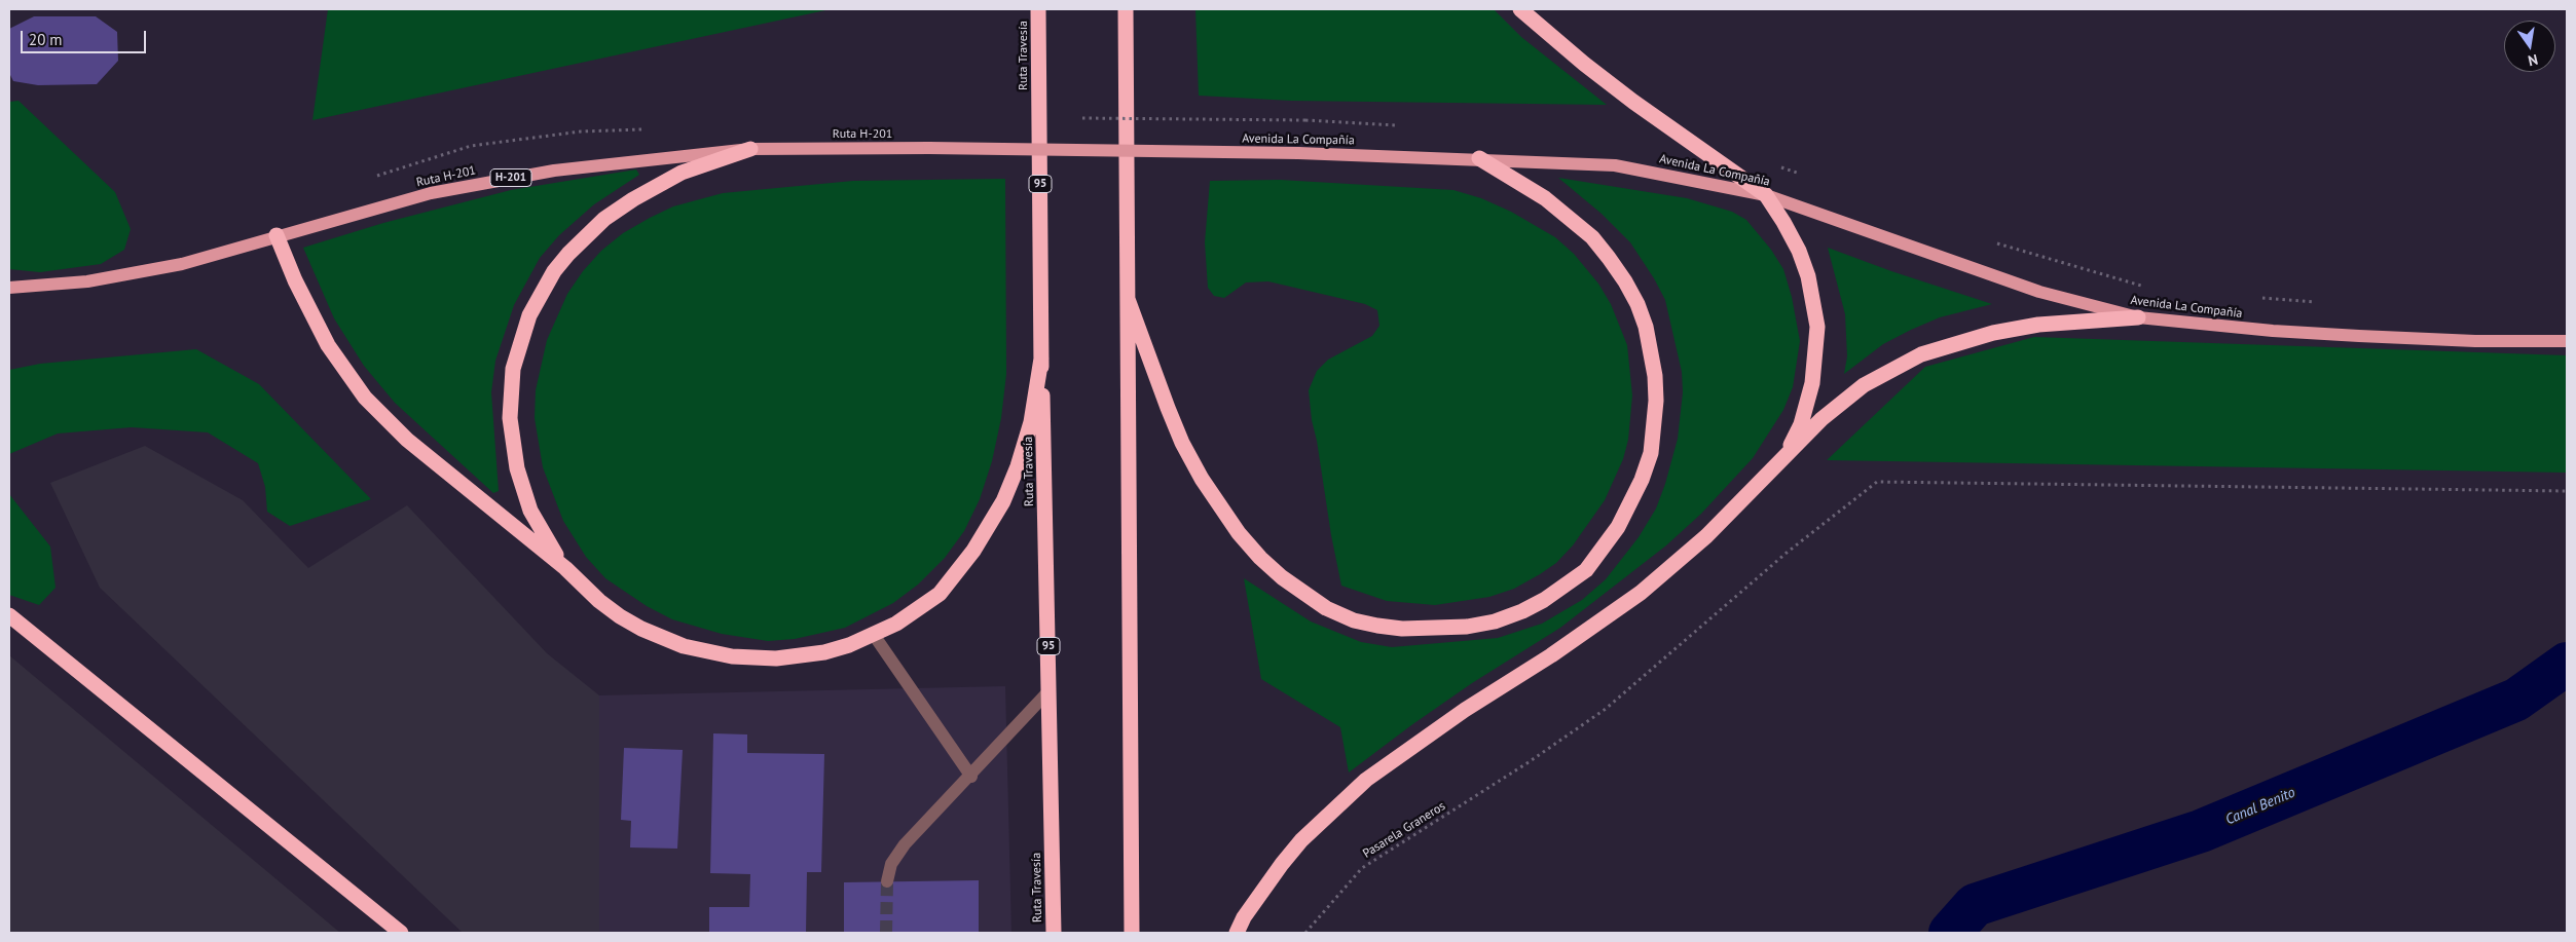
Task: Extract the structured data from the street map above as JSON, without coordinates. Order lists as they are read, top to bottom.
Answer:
{
  "streets": {
    "highway": ["Ruta Travesía", "95"],
    "main road": ["Ruta H-201", "Avenida La Compañía", "H-201"],
    "path": ["Pasarela Graneros"]
  },
  "crossings": [
    ["Ruta H-201", "Avenida La Compañía"]
  ],
  "water": ["Canal Benito"],
  "scale_bar": "20 m",
  "north": "bottom"
}
